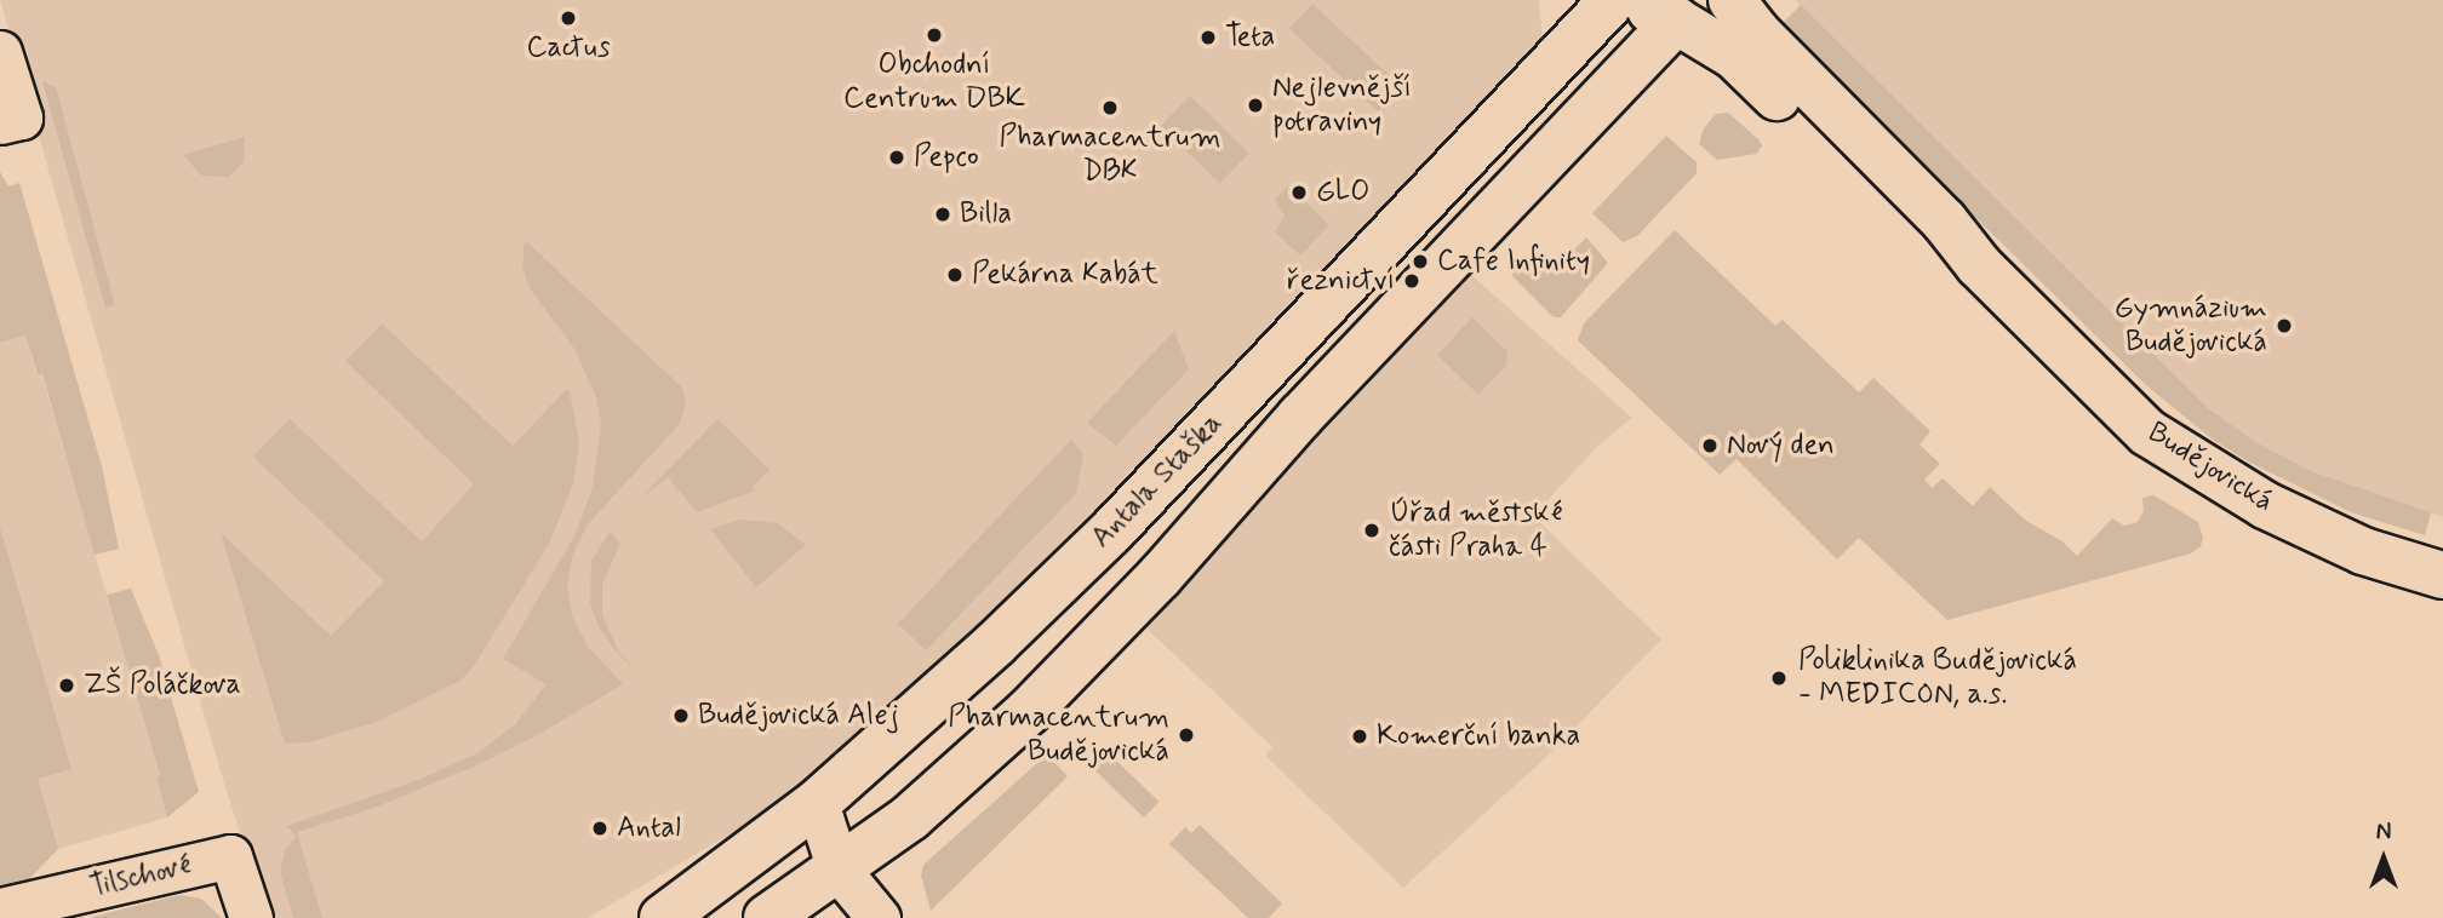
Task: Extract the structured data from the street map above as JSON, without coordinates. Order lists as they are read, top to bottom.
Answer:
{
  "streets": {
    "street": ["Budějovická", "Antala Staška", "Tilschové"]
  },
  "crossings": [
    ["Budějovická", "Antala Staška"]
  ],
  "places": [
    "Cactus",
    "Obchodní Centrum DBK",
    "Teta",
    "Nejlevnější potraviny",
    "Pharmacentrum DBK",
    "Pepco",
    "GLO",
    "Billa",
    "Cafe Infinity",
    "Pekárna Kabát",
    "řeznictví",
    "Gymnázium Budějovická",
    "Nový den",
    "Úřad městské části Praha 4",
    "Poliklinika Budějovická - MEDICON, a.s.",
    "ZŠ Poláčkova",
    "Budějovická Alej",
    "Pharmacentrum Budějovická",
    "Komerční banka",
    "Antal"
  ],
  "north": "top"
}
